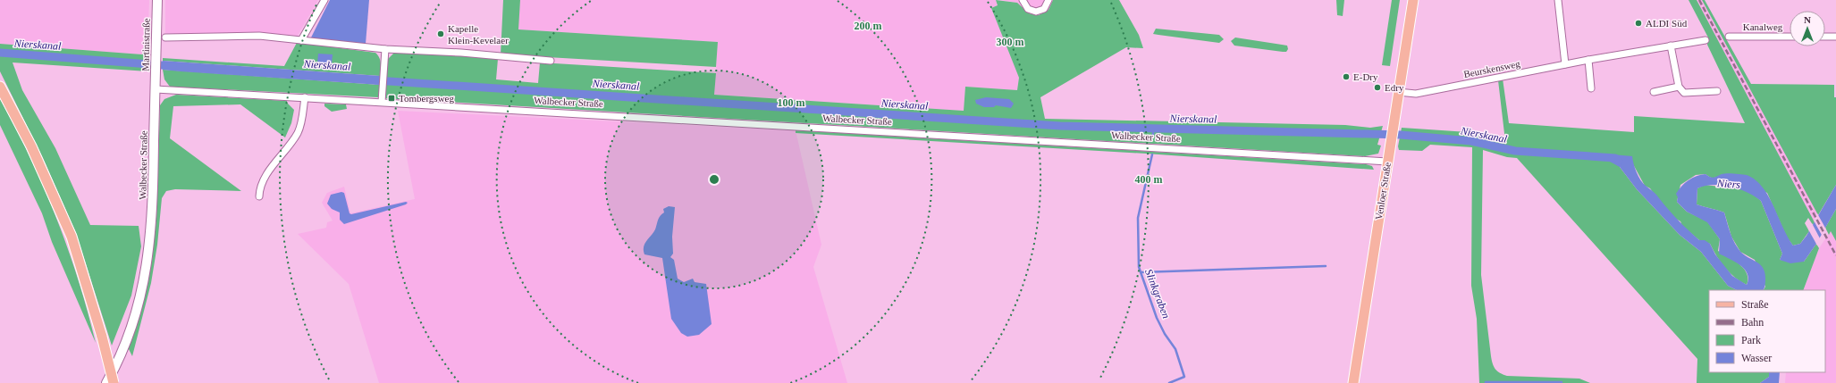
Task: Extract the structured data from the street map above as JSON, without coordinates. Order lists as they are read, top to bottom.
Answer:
{
  "streets": {
    "main road": ["Martinistraße", "Walbecker Straße", "Venloer Straße"],
    "street": ["Kanalweg", "Beurskensweg"]
  },
  "crossings": [
    ["Martinistraße", "Walbecker Straße"],
    ["Beurskensweg", "Venloer Straße"],
    ["Walbecker Straße", "Venloer Straße"]
  ],
  "water": ["Nierskanal", "Niers", "Slinkgraben"],
  "places": {
    "other": [
      "ALDI Süd",
      "Kapelle Klein-Kevelaer",
      "E-Dry",
      "Edry"
    ],
    "transit": ["Tombergsweg"]
  },
  "legend": [
    "Straße",
    "Bahn",
    "Park",
    "Wasser"
  ],
  "north": "top",
  "rings": [
    "200 m",
    "300 m",
    "100 m",
    "400 m"
  ]
}
